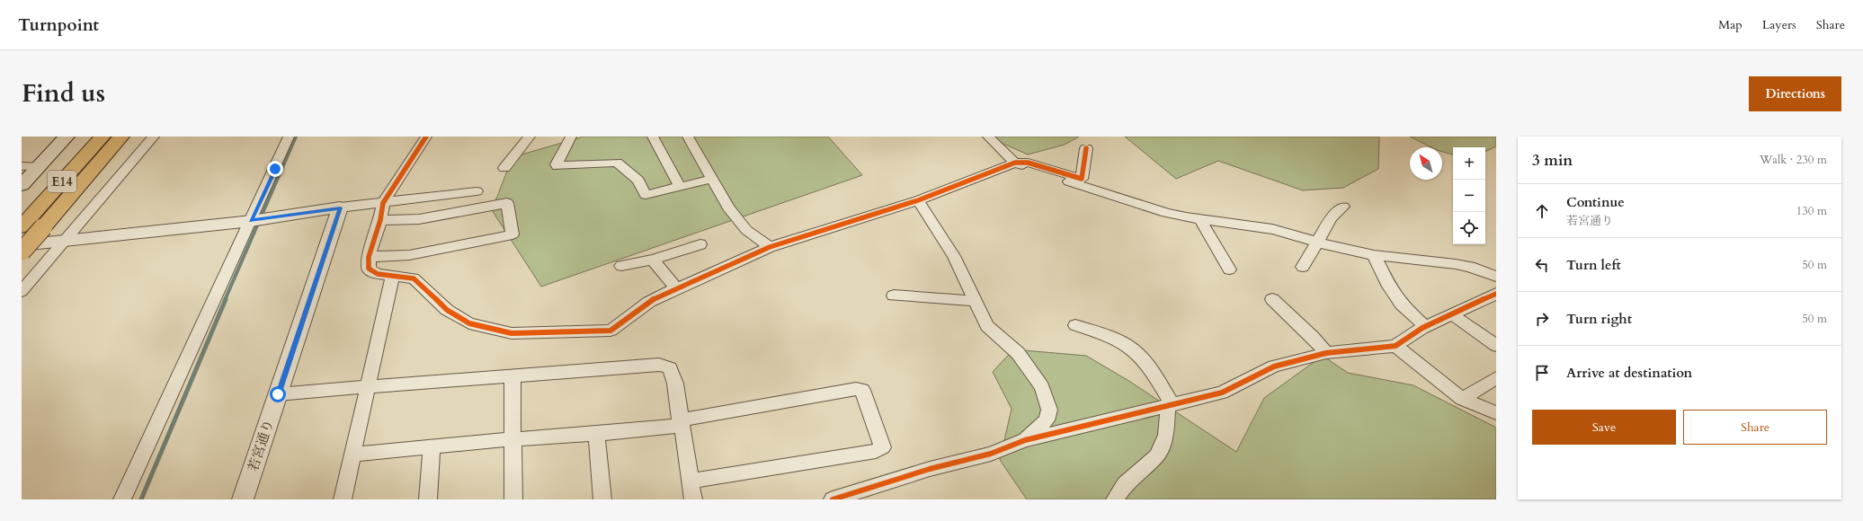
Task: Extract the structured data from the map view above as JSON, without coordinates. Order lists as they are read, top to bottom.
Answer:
{
  "streets": {
    "highway": ["E14"],
    "street": ["若宮通り"]
  },
  "north": "top left",
  "page": {
    "header": "Turnpoint",
    "nav": ["Map", "Layers", "Share"],
    "title": "Find us",
    "buttons": [
      "Directions",
      ["Save", "Share"]
    ],
    "heading": ["3 min", "Walk · 230 m"],
    "map_buttons": ["+", "−"],
    "list": [
      ["Continue", "若宮通り", "130 m"],
      ["Turn left", "50 m"],
      ["Turn right", "50 m"],
      "Arrive at destination"
    ]
  }
}
